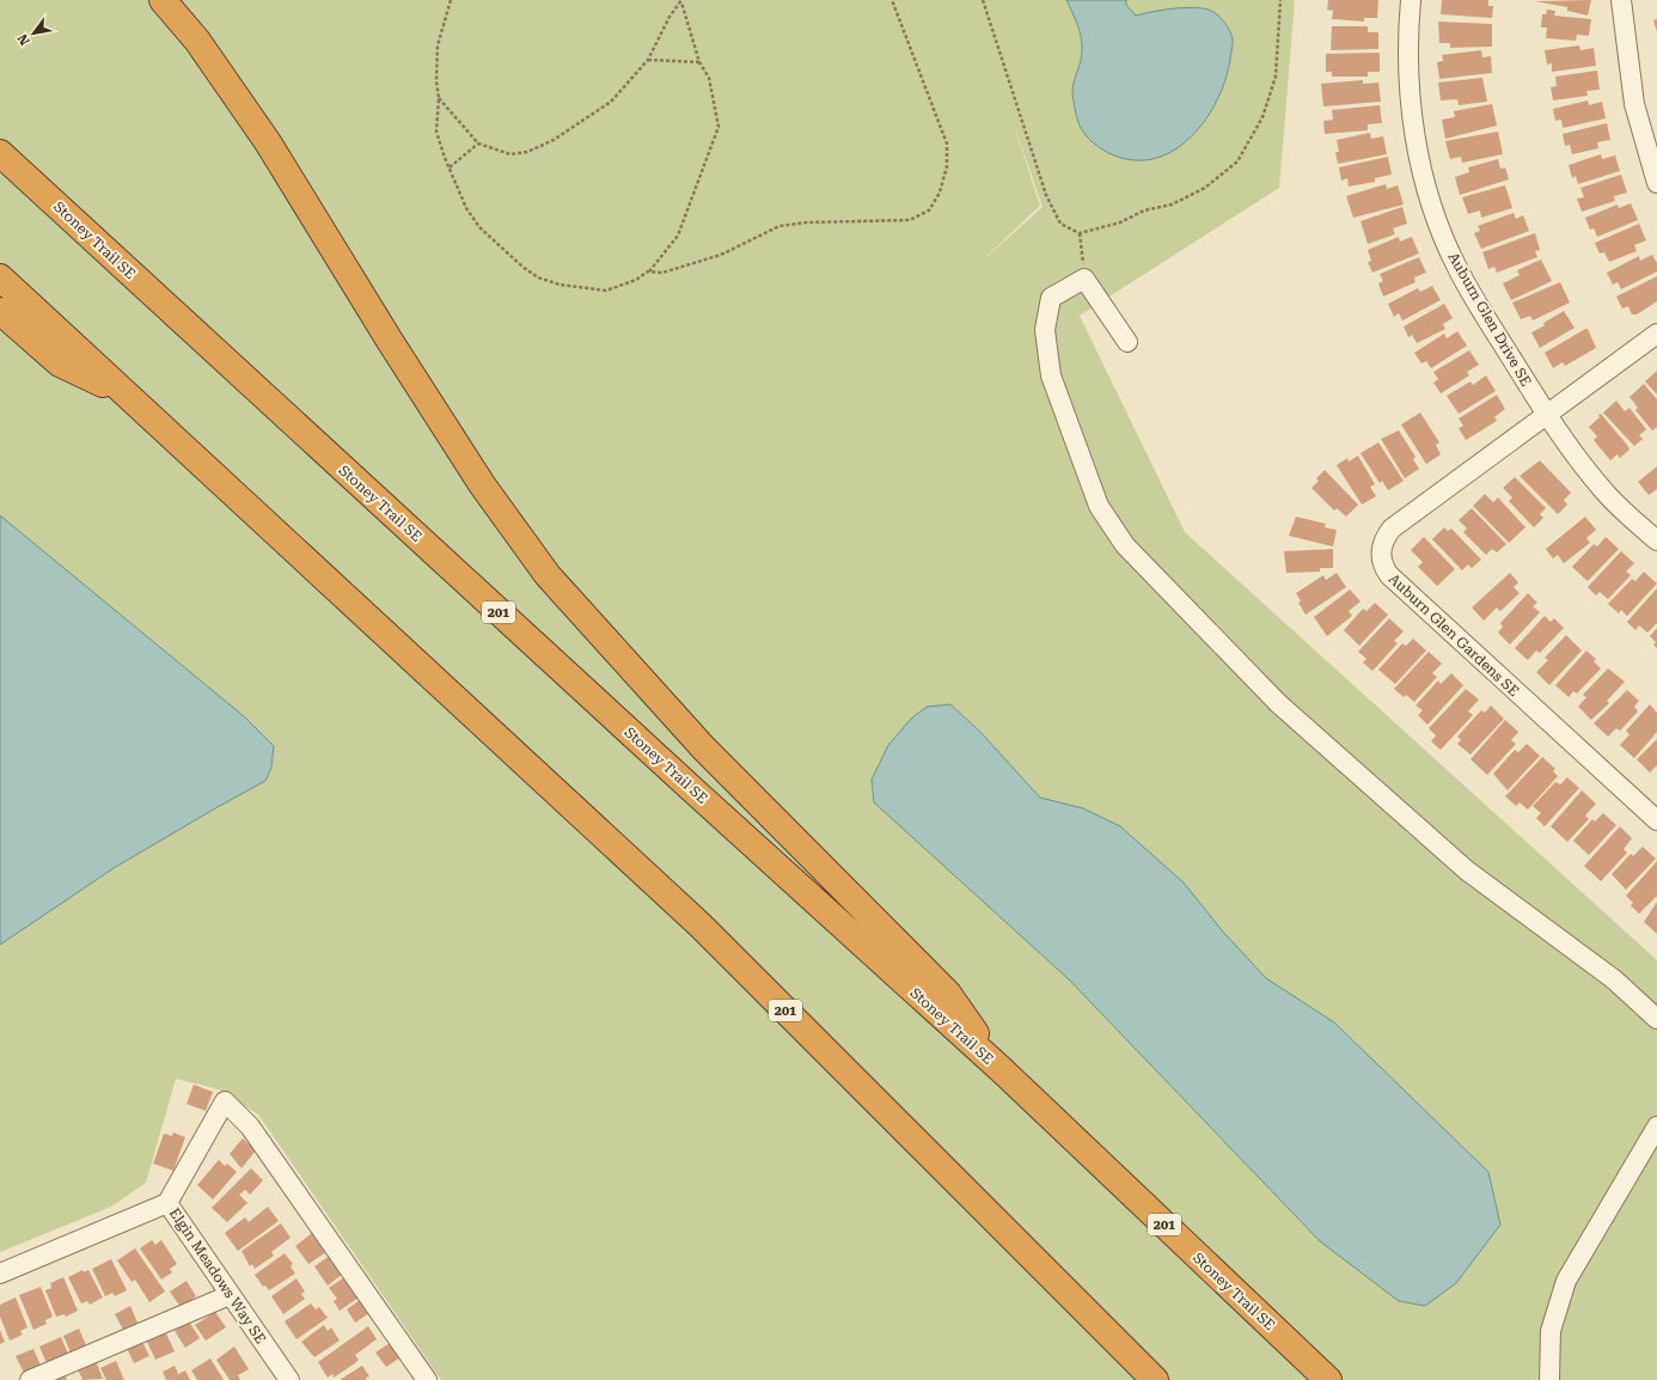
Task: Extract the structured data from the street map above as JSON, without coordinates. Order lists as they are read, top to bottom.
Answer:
{
  "streets": {
    "highway": ["Stoney Trail SE", "201"],
    "street": ["Auburn Glen Drive SE", "Auburn Glen Gardens SE", "Elgin Meadows Way SE"]
  },
  "crossings": [
    ["Auburn Glen Drive SE", "Auburn Glen Gardens SE"]
  ],
  "north": "bottom left"
}
